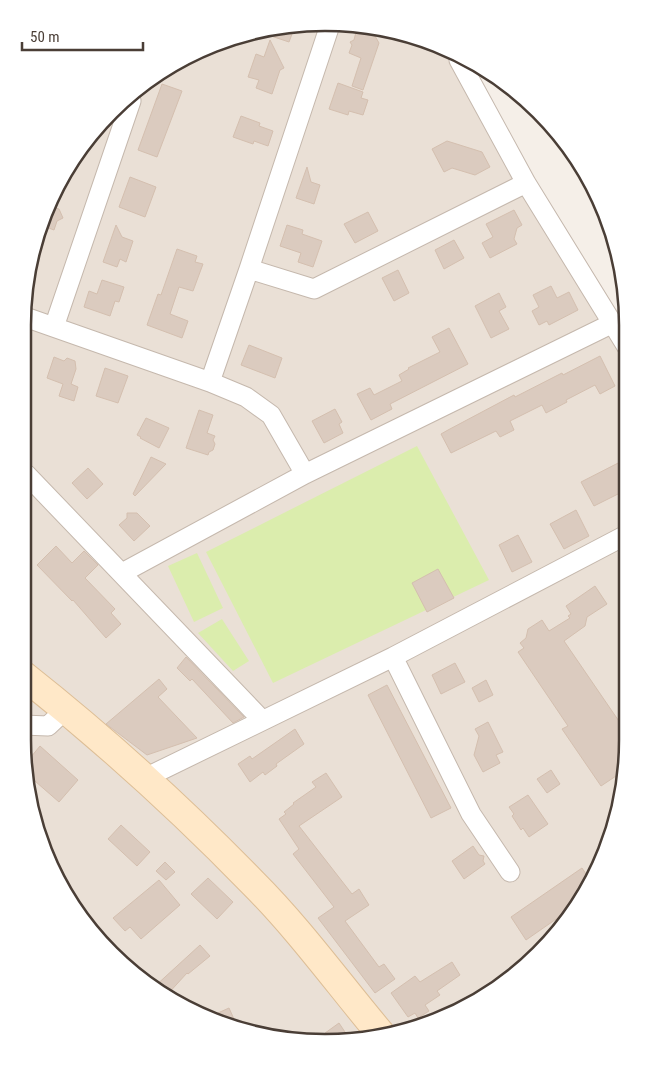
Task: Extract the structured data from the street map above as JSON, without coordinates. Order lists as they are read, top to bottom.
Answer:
{
  "scale_bar": "50 m"
}
